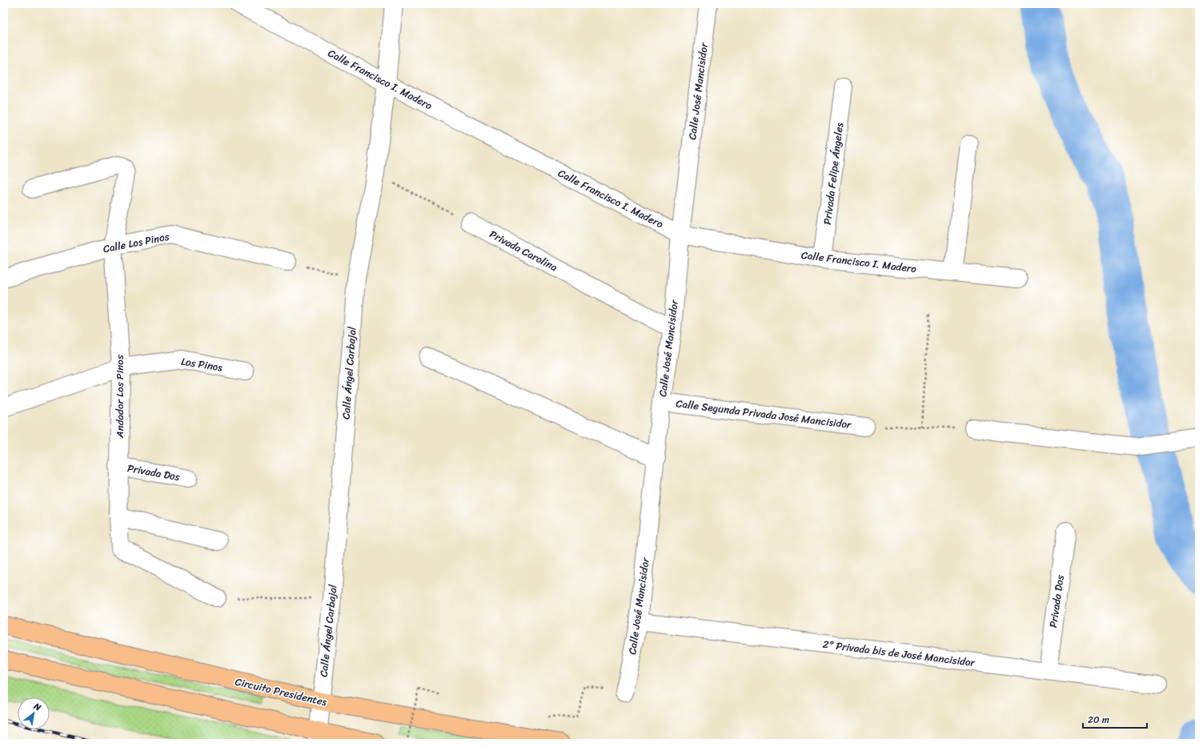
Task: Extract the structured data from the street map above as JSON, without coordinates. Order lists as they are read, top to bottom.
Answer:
{
  "streets": {
    "main road": ["Circuito Presidentes"],
    "street": [
      "Calle Francisco I. Madero",
      "Calle José Mancisidor",
      "Privada Felipe Ángeles",
      "Calle Los Pinos",
      "Privada Carolina",
      "Los Pinos",
      "Calle Ángel Carbajal",
      "Andador Los Pinos",
      "Calle Segunda Privada José Mancisidor",
      "Privada Dos",
      "2° Privada bis de José Mancisidor"
    ]
  },
  "crossings": [
    ["Calle Francisco I. Madero", "Calle José Mancisidor"],
    ["Calle Francisco I. Madero", "Privada Felipe Ángeles"],
    ["Calle Francisco I. Madero", "Calle Ángel Carbajal"],
    ["Calle José Mancisidor", "Privada Carolina"],
    ["Calle José Mancisidor", "Calle Segunda Privada José Mancisidor"],
    ["Calle José Mancisidor", "2° Privada bis de José Mancisidor"],
    ["Calle Los Pinos", "Andador Los Pinos"],
    ["Los Pinos", "Andador Los Pinos"],
    ["Calle Ángel Carbajal", "Circuito Presidentes"],
    ["Andador Los Pinos", "Privada Dos"],
    ["Privada Dos", "2° Privada bis de José Mancisidor"]
  ],
  "scale_bar": "20 m",
  "north": "top right"
}
